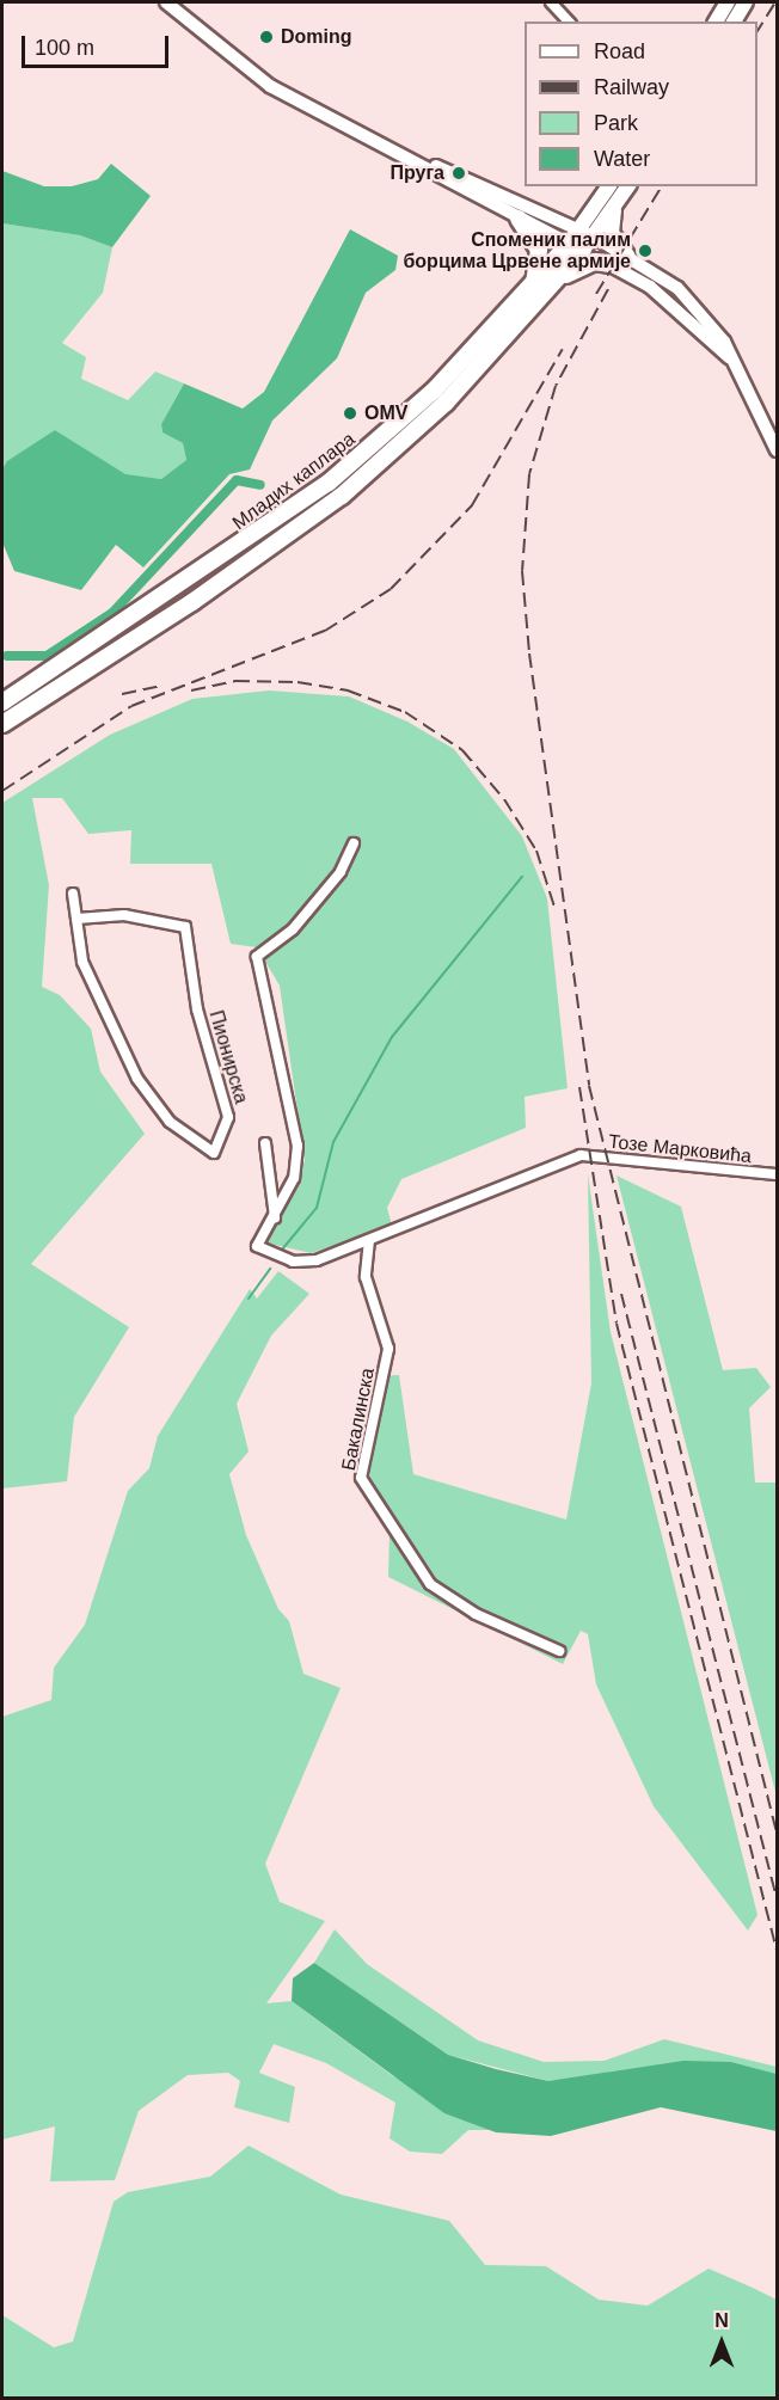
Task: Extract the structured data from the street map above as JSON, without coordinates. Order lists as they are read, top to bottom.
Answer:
{
  "streets": {
    "highway": ["Младих каплара"],
    "street": ["Пионирска", "Тозе Марковића", "Бакалинска"]
  },
  "crossings": [
    ["Тозе Марковића", "Бакалинска"]
  ],
  "places": [
    "Doming",
    "Пруга",
    "Споменик палим борцима Црвене армије",
    "OMV"
  ],
  "legend": [
    "Road",
    "Railway",
    "Park",
    "Water"
  ],
  "scale_bar": "100 m",
  "north": "top"
}
